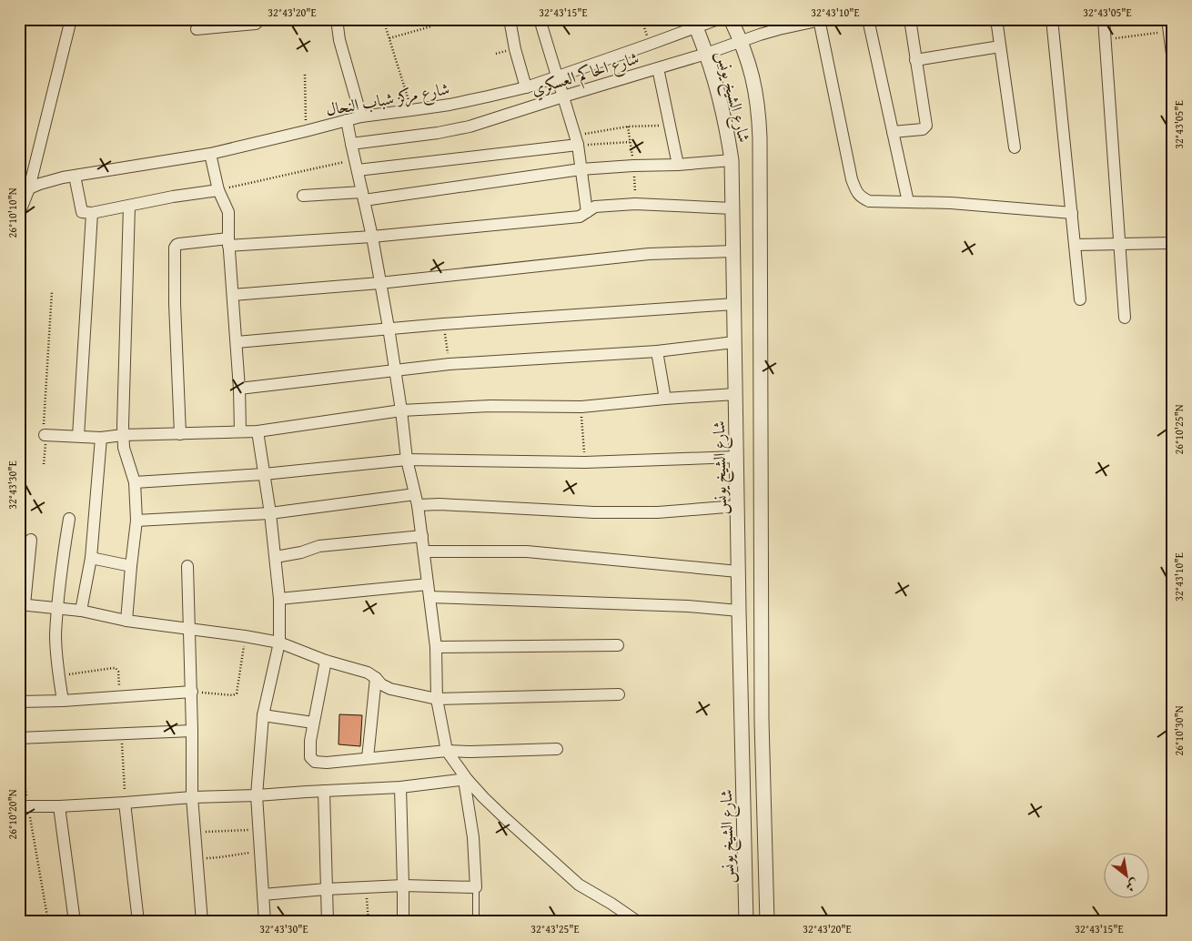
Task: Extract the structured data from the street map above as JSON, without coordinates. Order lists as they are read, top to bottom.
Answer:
{
  "streets": {
    "street": ["شارع الحاكم العسكري", "شارع الشيخ يونس", "شارع مركز شباب النحال"]
  },
  "crossings": [
    ["شارع الحاكم العسكري", "شارع الشيخ يونس"],
    ["شارع الشيخ يونس", "شارع مركز شباب النحال"]
  ],
  "north": "bottom right",
  "coordinates": [
    "32°43'20\"E",
    "32°43'15\"E",
    "32°43'10\"E",
    "32°43'05\"E",
    "26°10'10\"N",
    "26°10'25\"N",
    "32°43'30\"E",
    "26°10'30\"N",
    "26°10'20\"N",
    "32°43'25\"E"
  ]
}
